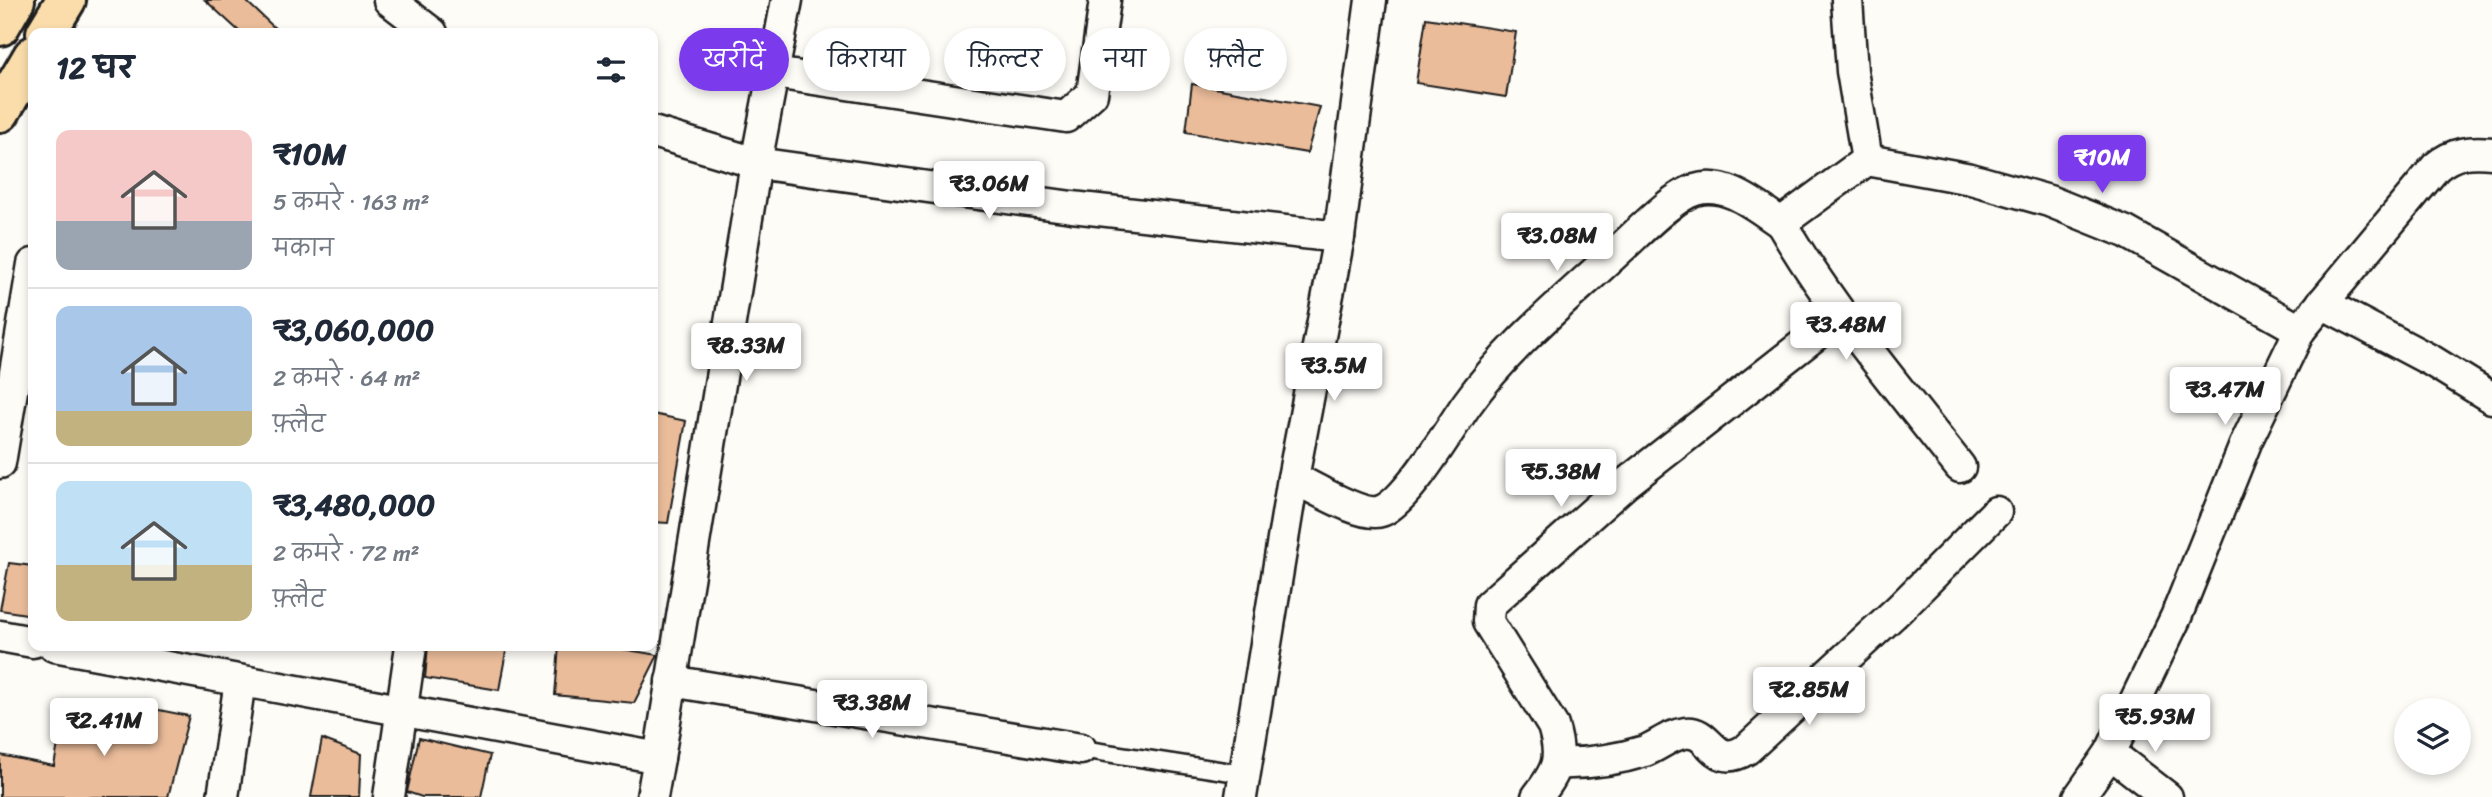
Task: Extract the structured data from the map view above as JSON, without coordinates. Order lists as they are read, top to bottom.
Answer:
{
  "page": {
    "chip": [
      "खरीदें",
      "किराया",
      "फ़िल्टर",
      "नया",
      "फ़्लैट"
    ],
    "heading": "12 घर",
    "list": [
      {
        "name": "₹10M",
        "note": "5 कमरे · 163 m² · मकान"
      },
      {
        "name": "₹3,060,000",
        "note": "2 कमरे · 64 m² · फ़्लैट"
      },
      {
        "name": "₹3,480,000",
        "note": "2 कमरे · 72 m² · फ़्लैट"
      }
    ],
    "price": [
      "₹10M",
      "₹3.06M",
      "₹3.08M",
      "₹3.48M",
      "₹8.33M",
      "₹3.5M",
      "₹3.47M",
      "₹5.38M",
      "₹2.85M",
      "₹3.38M",
      "₹5.93M",
      "₹2.41M"
    ]
  }
}
